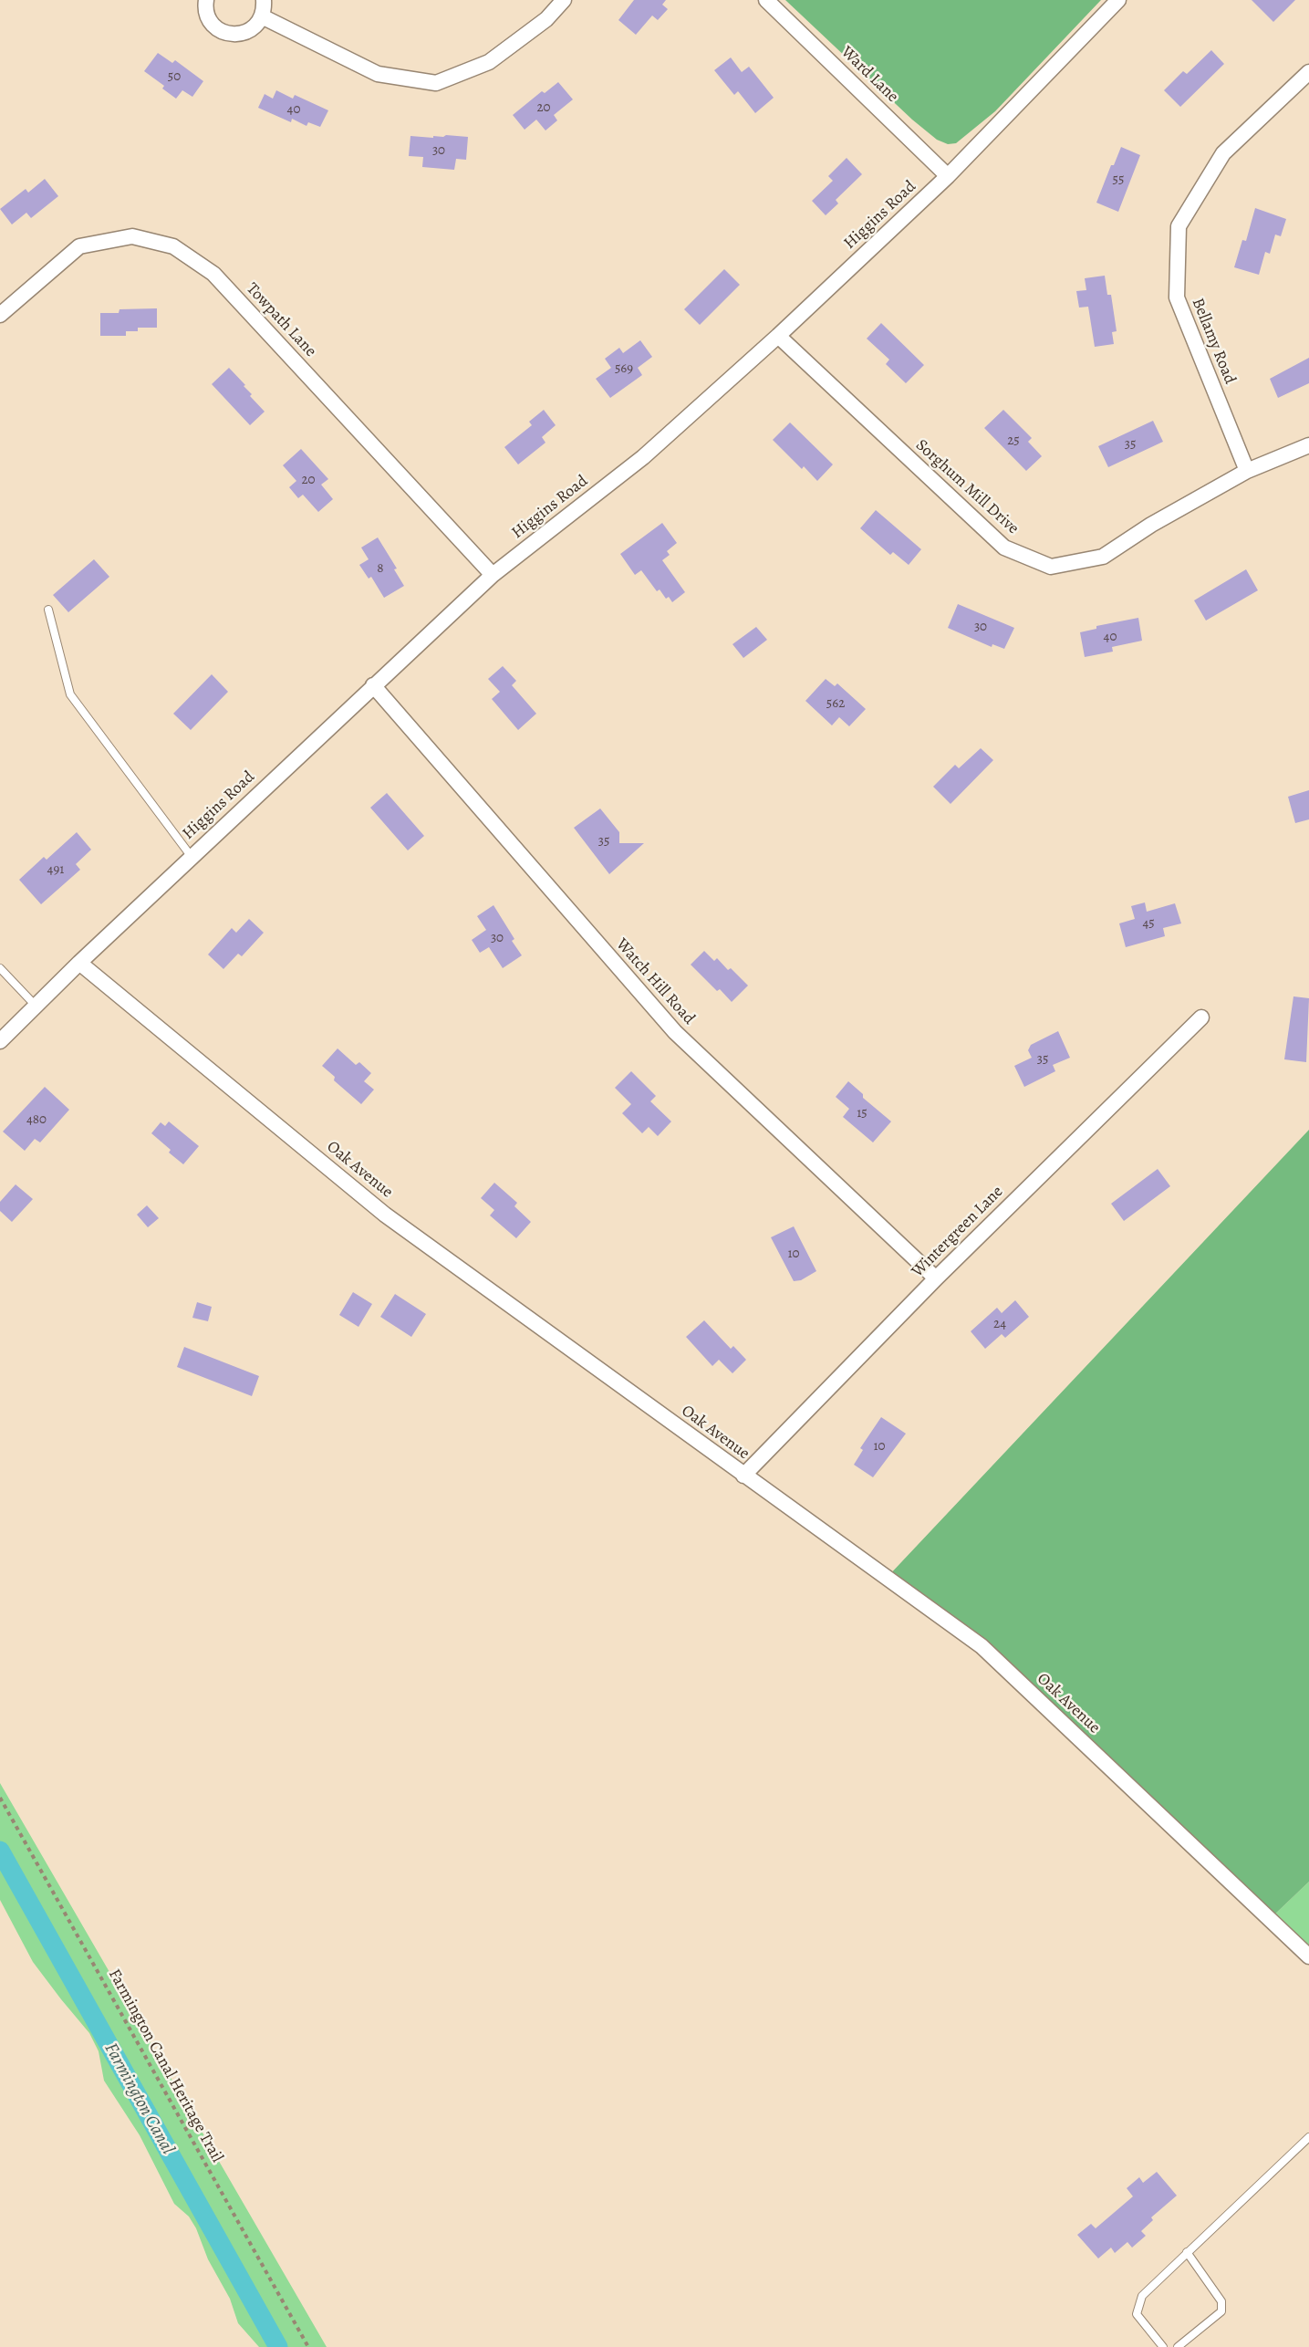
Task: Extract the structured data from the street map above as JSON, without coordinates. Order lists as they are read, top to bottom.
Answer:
{
  "streets": {
    "street": [
      "Ward Lane",
      "Higgins Road",
      "Towpath Lane",
      "Bellamy Road",
      "Sorghum Mill Drive",
      "Watch Hill Road",
      "Oak Avenue",
      "Wintergreen Lane"
    ],
    "path": ["Farmington Canal Heritage Trail"]
  },
  "crossings": [
    ["Ward Lane", "Higgins Road"],
    ["Higgins Road", "Towpath Lane"],
    ["Higgins Road", "Sorghum Mill Drive"],
    ["Higgins Road", "Watch Hill Road"],
    ["Higgins Road", "Oak Avenue"],
    ["Bellamy Road", "Sorghum Mill Drive"],
    ["Watch Hill Road", "Wintergreen Lane"],
    ["Oak Avenue", "Wintergreen Lane"]
  ],
  "water": ["Farmington Canal"],
  "house_numbers": [
    "50",
    "20",
    "40",
    "30",
    "55",
    "569",
    "25",
    "35",
    "20",
    "8",
    "30",
    "40",
    "562",
    "35",
    "491",
    "45",
    "30",
    "35",
    "15",
    "480",
    "10",
    "24",
    "10"
  ]
}
